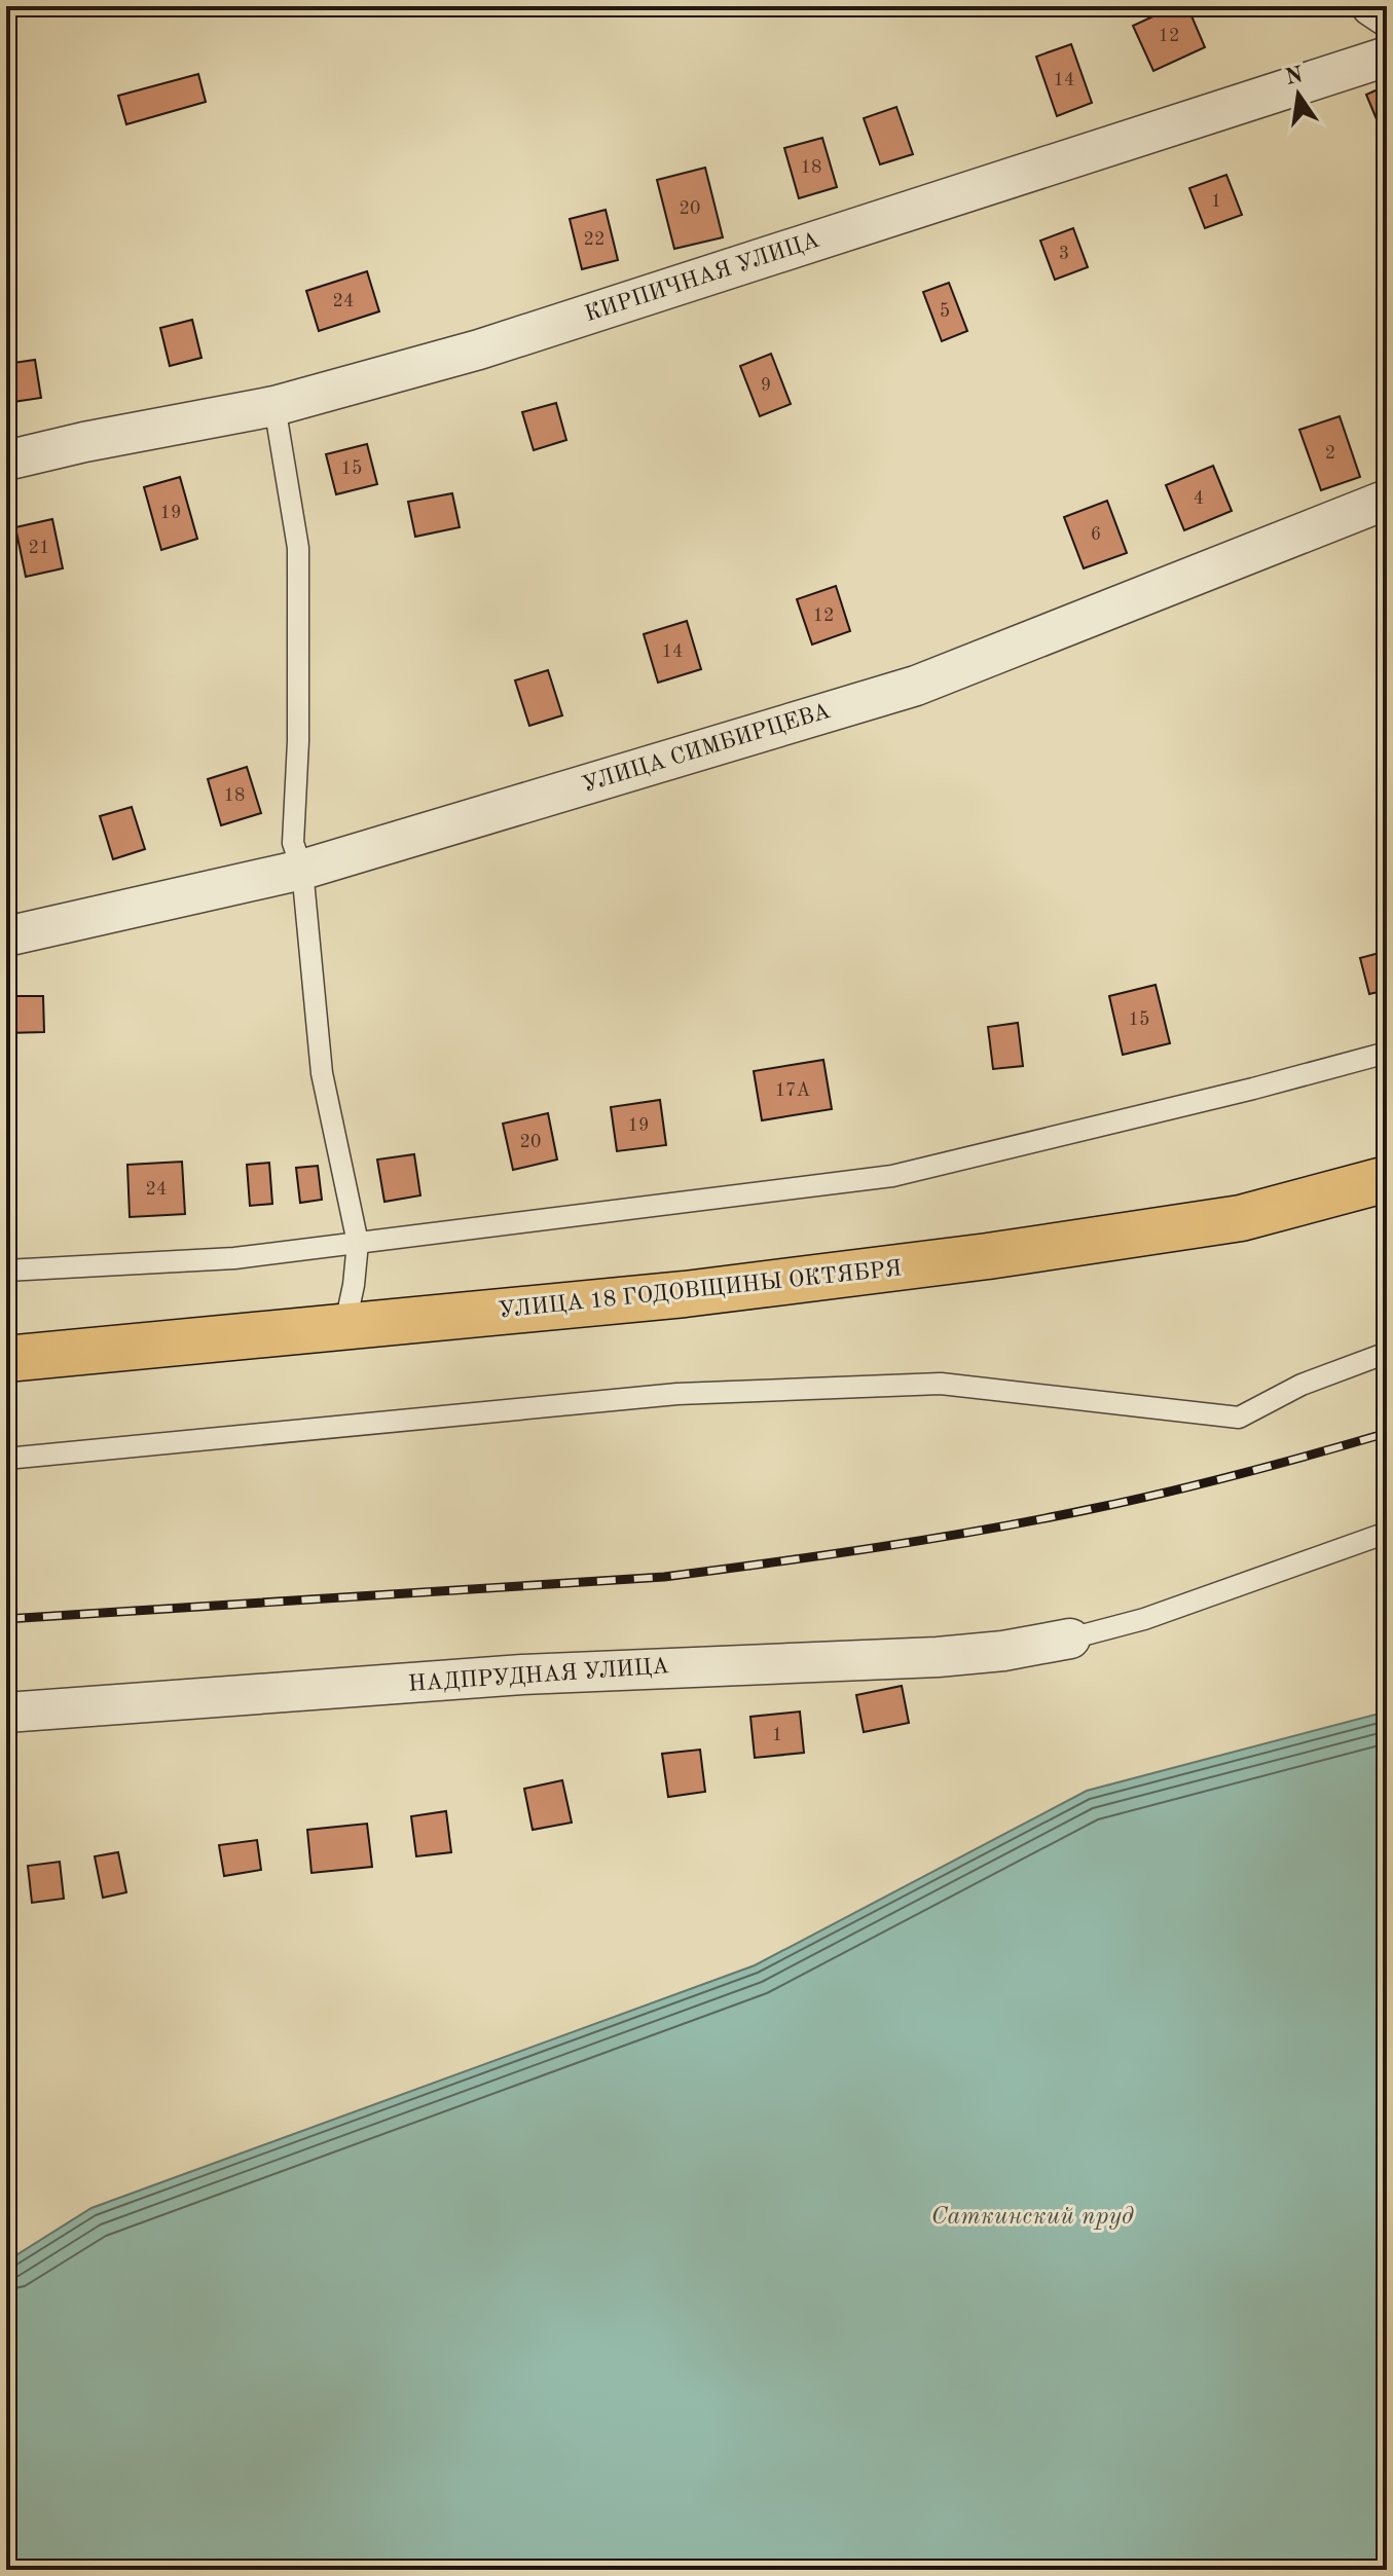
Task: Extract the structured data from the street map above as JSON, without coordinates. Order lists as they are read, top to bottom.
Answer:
{
  "streets": {
    "main road": ["УЛИЦА 18 ГОДОВЩИНЫ ОКТЯБРЯ"],
    "street": ["КИРПИЧНАЯ УЛИЦА", "УЛИЦА СИМБИРЦЕВА", "НАДПРУДНАЯ УЛИЦА"]
  },
  "water": ["Саткинский пруд"],
  "house_numbers": [
    "12",
    "14",
    "18",
    "1",
    "20",
    "22",
    "3",
    "24",
    "5",
    "9",
    "2",
    "15",
    "4",
    "19",
    "6",
    "21",
    "12",
    "14",
    "18",
    "15",
    "17А",
    "19",
    "20",
    "24",
    "1"
  ],
  "north": "top"
}
